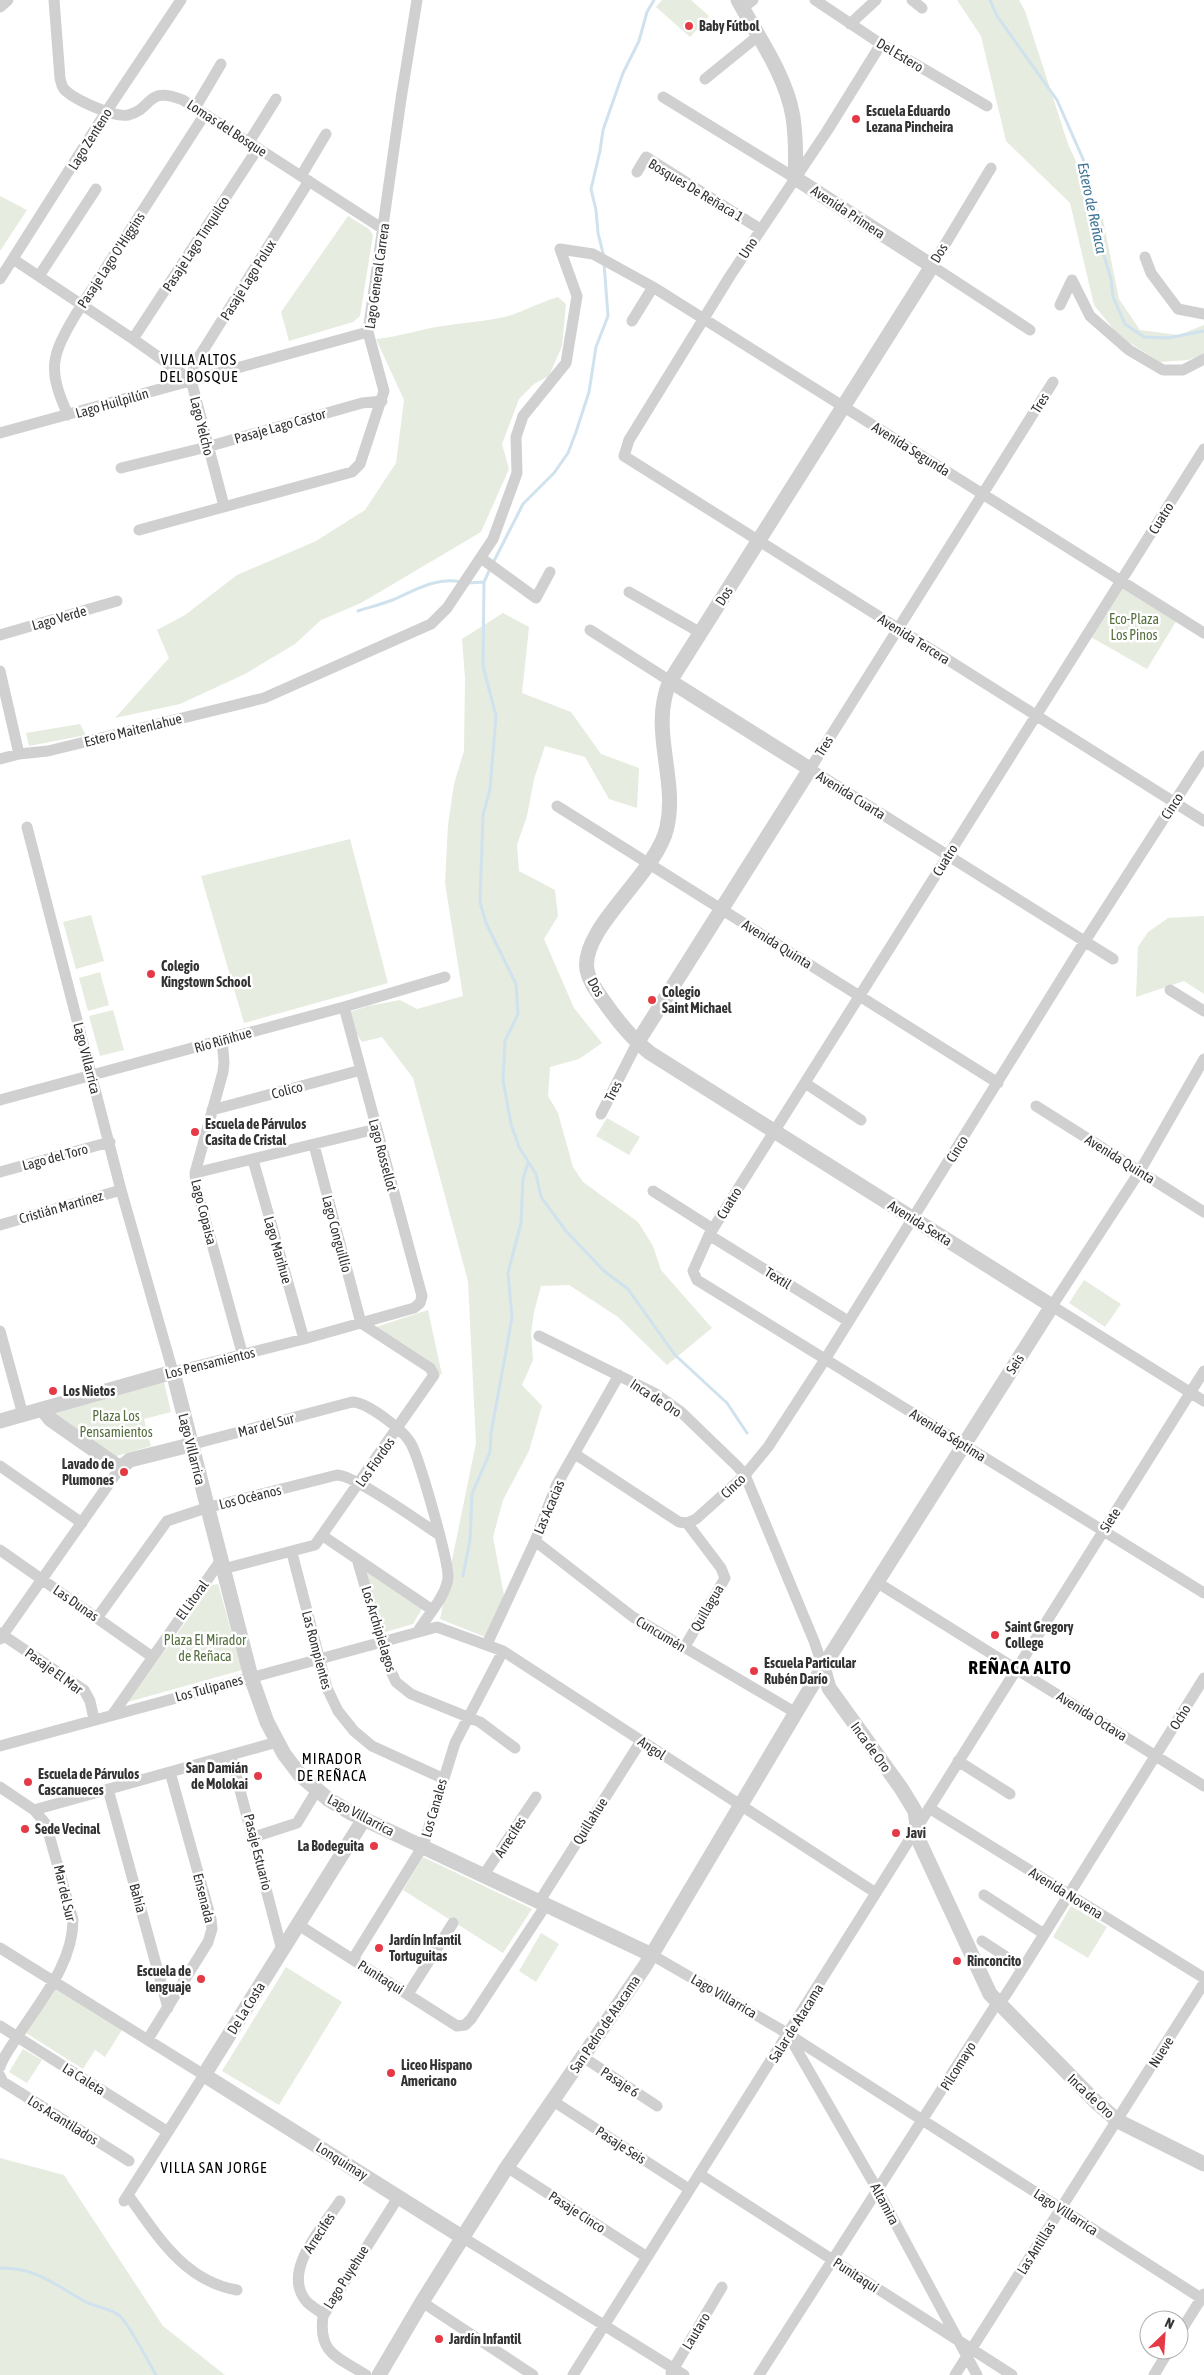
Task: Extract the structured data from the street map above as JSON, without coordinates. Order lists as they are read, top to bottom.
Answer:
{
  "streets": {
    "street": [
      "Del Estero",
      "Lomas del Bosque",
      "Lago Zenteno",
      "Bosques De Reñaca 1",
      "Avenida Primera",
      "Pasaje Lago Tinquilco",
      "Uno",
      "Dos",
      "Pasaje Lago O'Higgins",
      "Lago General Carrera",
      "Pasaje Lago Polux",
      "Lago Huilpilún",
      "Tres",
      "Lago Yelcho",
      "Pasaje Lago Castor",
      "Avenida Segunda",
      "Cuatro",
      "Lago Verde",
      "Avenida Tercera",
      "Estero Maitenlahue",
      "Avenida Cuarta",
      "Cinco",
      "Avenida Quinta",
      "Río Riñihue",
      "Lago Villarrica",
      "Colico",
      "Lago Rossellot",
      "Lago del Toro",
      "Cristián Martínez",
      "Lago Copaisa",
      "Avenida Sexta",
      "Lago Conguillío",
      "Lago Marihue",
      "Textil",
      "Los Pensamientos",
      "Seis",
      "Inca de Oro",
      "Mar del Sur",
      "Avenida Séptima",
      "Los Fiordos",
      "Los Océanos",
      "Las Acacias",
      "Siete",
      "El Litoral",
      "Las Dunas",
      "Quillagua",
      "Los Archipielagos",
      "Cuncumén",
      "Las Rompientes",
      "Pasaje El Mar",
      "Los Tulipanes",
      "Avenida Octava",
      "Ocho",
      "Angol",
      "Los Canales",
      "Quillahue",
      "Arrecifes",
      "Pasaje Estuario",
      "Avenida Novena",
      "Bahía",
      "Ensenada",
      "Punitaqui",
      "De La Costa",
      "Salar de Atacama",
      "San Pedro de Atacama",
      "Nueve",
      "Pilcomayo",
      "La Caleta",
      "Pasaje 6",
      "Los Acantilados",
      "Pasaje Seis",
      "Lonquimay",
      "Altamira",
      "Pasaje Cinco",
      "Las Antillas",
      "Lago Puyehue",
      "Lautaro"
    ]
  },
  "crossings": [
    ["Del Estero", "Uno"],
    ["Lomas del Bosque", "Lago Zenteno"],
    ["Lomas del Bosque", "Pasaje Lago Tinquilco"],
    ["Lomas del Bosque", "Pasaje Lago O'Higgins"],
    ["Lomas del Bosque", "Lago General Carrera"],
    ["Lomas del Bosque", "Pasaje Lago Polux"],
    ["Lago Zenteno", "Lago Yelcho"],
    ["Bosques De Reñaca 1", "Uno"],
    ["Avenida Primera", "Uno"],
    ["Avenida Primera", "Dos"],
    ["Pasaje Lago Tinquilco", "Lago Yelcho"],
    ["Uno", "Avenida Segunda"],
    ["Uno", "Avenida Tercera"],
    ["Dos", "Tres"],
    ["Dos", "Avenida Segunda"],
    ["Dos", "Avenida Tercera"],
    ["Dos", "Avenida Cuarta"],
    ["Dos", "Avenida Quinta"],
    ["Dos", "Avenida Sexta"],
    ["Pasaje Lago O'Higgins", "Lago Huilpilún"],
    ["Pasaje Lago O'Higgins", "Lago Yelcho"],
    ["Lago General Carrera", "Lago Huilpilún"],
    ["Lago General Carrera", "Lago Yelcho"],
    ["Lago General Carrera", "Pasaje Lago Castor"],
    ["Pasaje Lago Polux", "Lago Huilpilún"],
    ["Pasaje Lago Polux", "Lago Yelcho"],
    ["Lago Huilpilún", "Lago Yelcho"],
    ["Tres", "Avenida Segunda"],
    ["Tres", "Avenida Tercera"],
    ["Tres", "Avenida Cuarta"],
    ["Tres", "Avenida Quinta"],
    ["Tres", "Avenida Sexta"],
    ["Lago Yelcho", "Pasaje Lago Castor"],
    ["Avenida Segunda", "Cuatro"],
    ["Avenida Segunda", "Estero Maitenlahue"],
    ["Cuatro", "Avenida Tercera"],
    ["Cuatro", "Avenida Cuarta"],
    ["Cuatro", "Avenida Quinta"],
    ["Cuatro", "Avenida Sexta"],
    ["Cuatro", "Textil"],
    ["Cuatro", "Avenida Séptima"],
    ["Avenida Tercera", "Cinco"],
    ["Avenida Cuarta", "Cinco"],
    ["Cinco", "Avenida Quinta"],
    ["Cinco", "Avenida Sexta"],
    ["Cinco", "Textil"],
    ["Cinco", "Inca de Oro"],
    ["Cinco", "Avenida Séptima"],
    ["Cinco", "Quillagua"],
    ["Avenida Quinta", "Seis"],
    ["Río Riñihue", "Lago Villarrica"],
    ["Río Riñihue", "Lago Rossellot"],
    ["Río Riñihue", "Lago Copaisa"],
    ["Lago Villarrica", "Lago del Toro"],
    ["Lago Villarrica", "Cristián Martínez"],
    ["Lago Villarrica", "Los Pensamientos"],
    ["Lago Villarrica", "Mar del Sur"],
    ["Lago Villarrica", "Los Fiordos"],
    ["Lago Villarrica", "Los Océanos"],
    ["Lago Villarrica", "El Litoral"],
    ["Lago Villarrica", "Los Tulipanes"],
    ["Lago Villarrica", "Los Canales"],
    ["Lago Villarrica", "Quillahue"],
    ["Lago Villarrica", "Arrecifes"],
    ["Lago Villarrica", "De La Costa"],
    ["Lago Villarrica", "Salar de Atacama"],
    ["Lago Villarrica", "San Pedro de Atacama"],
    ["Lago Villarrica", "Pilcomayo"],
    ["Lago Villarrica", "Altamira"],
    ["Lago Villarrica", "Las Antillas"],
    ["Colico", "Lago Rossellot"],
    ["Colico", "Lago Copaisa"],
    ["Lago Rossellot", "Los Pensamientos"],
    ["Lago Copaisa", "Los Pensamientos"],
    ["Avenida Sexta", "Seis"],
    ["Avenida Sexta", "Siete"],
    ["Lago Conguillío", "Los Pensamientos"],
    ["Lago Conguillío", "Los Fiordos"],
    ["Lago Marihue", "Los Pensamientos"],
    ["Los Pensamientos", "Los Fiordos"],
    ["Seis", "Inca de Oro"],
    ["Seis", "Avenida Séptima"],
    ["Seis", "Avenida Octava"],
    ["Seis", "San Pedro de Atacama"],
    ["Inca de Oro", "Las Acacias"],
    ["Inca de Oro", "Salar de Atacama"],
    ["Inca de Oro", "San Pedro de Atacama"],
    ["Inca de Oro", "Nueve"],
    ["Inca de Oro", "Pilcomayo"],
    ["Inca de Oro", "Las Antillas"],
    ["Mar del Sur", "Los Fiordos"],
    ["Mar del Sur", "Los Océanos"],
    ["Mar del Sur", "Las Dunas"],
    ["Mar del Sur", "Pasaje El Mar"],
    ["Mar del Sur", "Los Tulipanes"],
    ["Mar del Sur", "Angol"],
    ["Mar del Sur", "La Caleta"],
    ["Mar del Sur", "Lonquimay"],
    ["Avenida Séptima", "Siete"],
    ["Los Fiordos", "Los Océanos"],
    ["Los Fiordos", "El Litoral"],
    ["Los Fiordos", "Las Rompientes"],
    ["Los Océanos", "Las Dunas"],
    ["Las Acacias", "Cuncumén"],
    ["Las Acacias", "Angol"],
    ["Siete", "Avenida Octava"],
    ["Siete", "Salar de Atacama"],
    ["El Litoral", "Las Dunas"],
    ["El Litoral", "Los Tulipanes"],
    ["Quillagua", "Cuncumén"],
    ["Los Archipielagos", "Los Tulipanes"],
    ["Los Archipielagos", "Los Canales"],
    ["Cuncumén", "San Pedro de Atacama"],
    ["Las Rompientes", "Los Tulipanes"],
    ["Las Rompientes", "Los Canales"],
    ["Pasaje El Mar", "Los Tulipanes"],
    ["Los Tulipanes", "Angol"],
    ["Avenida Octava", "Ocho"],
    ["Avenida Octava", "Salar de Atacama"],
    ["Avenida Octava", "Pilcomayo"],
    ["Ocho", "Pilcomayo"],
    ["Angol", "Los Canales"],
    ["Angol", "Quillahue"],
    ["Angol", "Salar de Atacama"],
    ["Angol", "San Pedro de Atacama"],
    ["Los Canales", "Punitaqui"],
    ["Quillahue", "Punitaqui"],
    ["Arrecifes", "Lago Puyehue"],
    ["Pasaje Estuario", "De La Costa"],
    ["Avenida Novena", "Salar de Atacama"],
    ["Avenida Novena", "Pilcomayo"],
    ["Bahía", "Ensenada"],
    ["Ensenada", "Lonquimay"],
    ["Punitaqui", "De La Costa"],
    ["Punitaqui", "Salar de Atacama"],
    ["Punitaqui", "Pilcomayo"],
    ["Punitaqui", "Altamira"],
    ["Punitaqui", "Las Antillas"],
    ["De La Costa", "La Caleta"],
    ["De La Costa", "Lonquimay"],
    ["Salar de Atacama", "Pasaje Seis"],
    ["Salar de Atacama", "Lonquimay"],
    ["Salar de Atacama", "Altamira"],
    ["Salar de Atacama", "Pasaje Cinco"],
    ["San Pedro de Atacama", "Pasaje 6"],
    ["San Pedro de Atacama", "Pasaje Seis"],
    ["San Pedro de Atacama", "Lonquimay"],
    ["San Pedro de Atacama", "Pasaje Cinco"],
    ["Nueve", "Las Antillas"],
    ["Pilcomayo", "Altamira"],
    ["Lonquimay", "Lago Puyehue"],
    ["Lonquimay", "Lautaro"]
  ],
  "districts": [
    "VILLA ALTOS DEL BOSQUE",
    "REÑACA ALTO",
    "MIRADOR DE REÑACA",
    "VILLA SAN JORGE"
  ],
  "water": ["Estero de Reñaca"],
  "parks": ["Eco-Plaza Los Pinos", "Plaza Los Pensamientos", "Plaza El Mirador de Reñaca"],
  "places": [
    "Baby Fútbol",
    "Escuela Eduardo Lezana Pincheira",
    "Colegio Kingstown School",
    "Colegio Saint Michael",
    "Escuela de Párvulos Casita de Cristal",
    "Los Nietos",
    "Lavado de Plumones",
    "Saint Gregory College",
    "Escuela Particular Rubén Darío",
    "San Damián de Molokai",
    "Escuela de Párvulos Cascanueces",
    "Sede Vecinal",
    "Javi",
    "La Bodeguita",
    "Jardín Infantil Tortuguitas",
    "Rinconcito",
    "Escuela de lenguaje",
    "Liceo Hispano Americano",
    "Jardín Infantil"
  ],
  "north": "top right"
}
